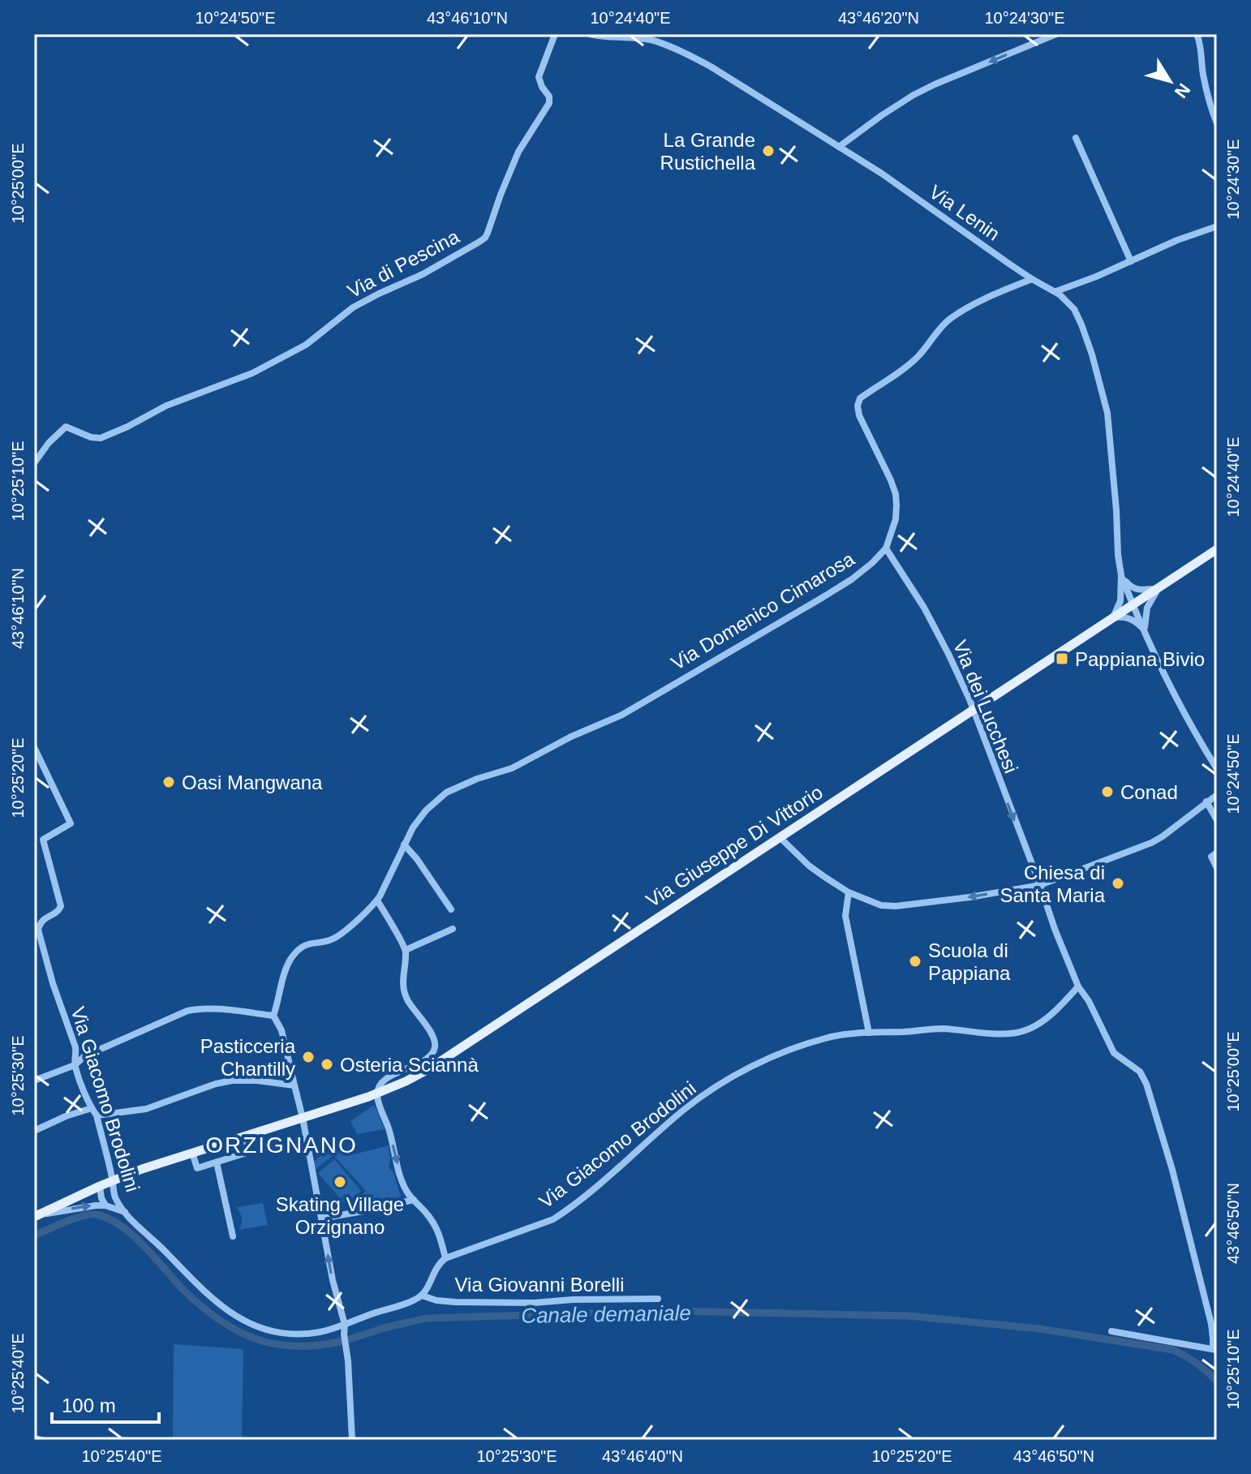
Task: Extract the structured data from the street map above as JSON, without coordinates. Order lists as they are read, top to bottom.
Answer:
{
  "streets": {
    "main road": ["Via Giuseppe Di Vittorio"],
    "street": [
      "Via Lenin",
      "Via di Pescina",
      "Via Domenico Cimarosa",
      "Via dei Lucchesi",
      "Via Giacomo Brodolini",
      "Via Giovanni Borelli"
    ]
  },
  "crossings": [
    ["Via Lenin", "Via Domenico Cimarosa"],
    ["Via Lenin", "Via Giuseppe Di Vittorio"],
    ["Via Domenico Cimarosa", "Via dei Lucchesi"],
    ["Via dei Lucchesi", "Via Giuseppe Di Vittorio"],
    ["Via Giuseppe Di Vittorio", "Via Giacomo Brodolini"],
    ["Via Giacomo Brodolini", "Via Giovanni Borelli"]
  ],
  "one_way": ["Via dei Lucchesi"],
  "districts": ["ORZIGNANO"],
  "water": ["Canale demaniale"],
  "places": {
    "other": [
      "La Grande Rustichella",
      "Oasi Mangwana",
      "Conad",
      "Chiesa di Santa Maria",
      "Scuola di Pappiana",
      "Pasticceria Chantilly",
      "Osteria Sciannà",
      "Skating Village Orzignano"
    ],
    "transit": ["Pappiana Bivio"]
  },
  "scale_bar": "100 m",
  "north": "bottom right",
  "coordinates": [
    "10°24'50\"E",
    "43°46'10\"N",
    "10°24'40\"E",
    "43°46'20\"N",
    "10°24'30\"E",
    "10°25'00\"E",
    "10°25'10\"E",
    "10°25'20\"E",
    "10°25'30\"E",
    "43°46'50\"N",
    "10°25'40\"E",
    "43°46'40\"N"
  ]
}
